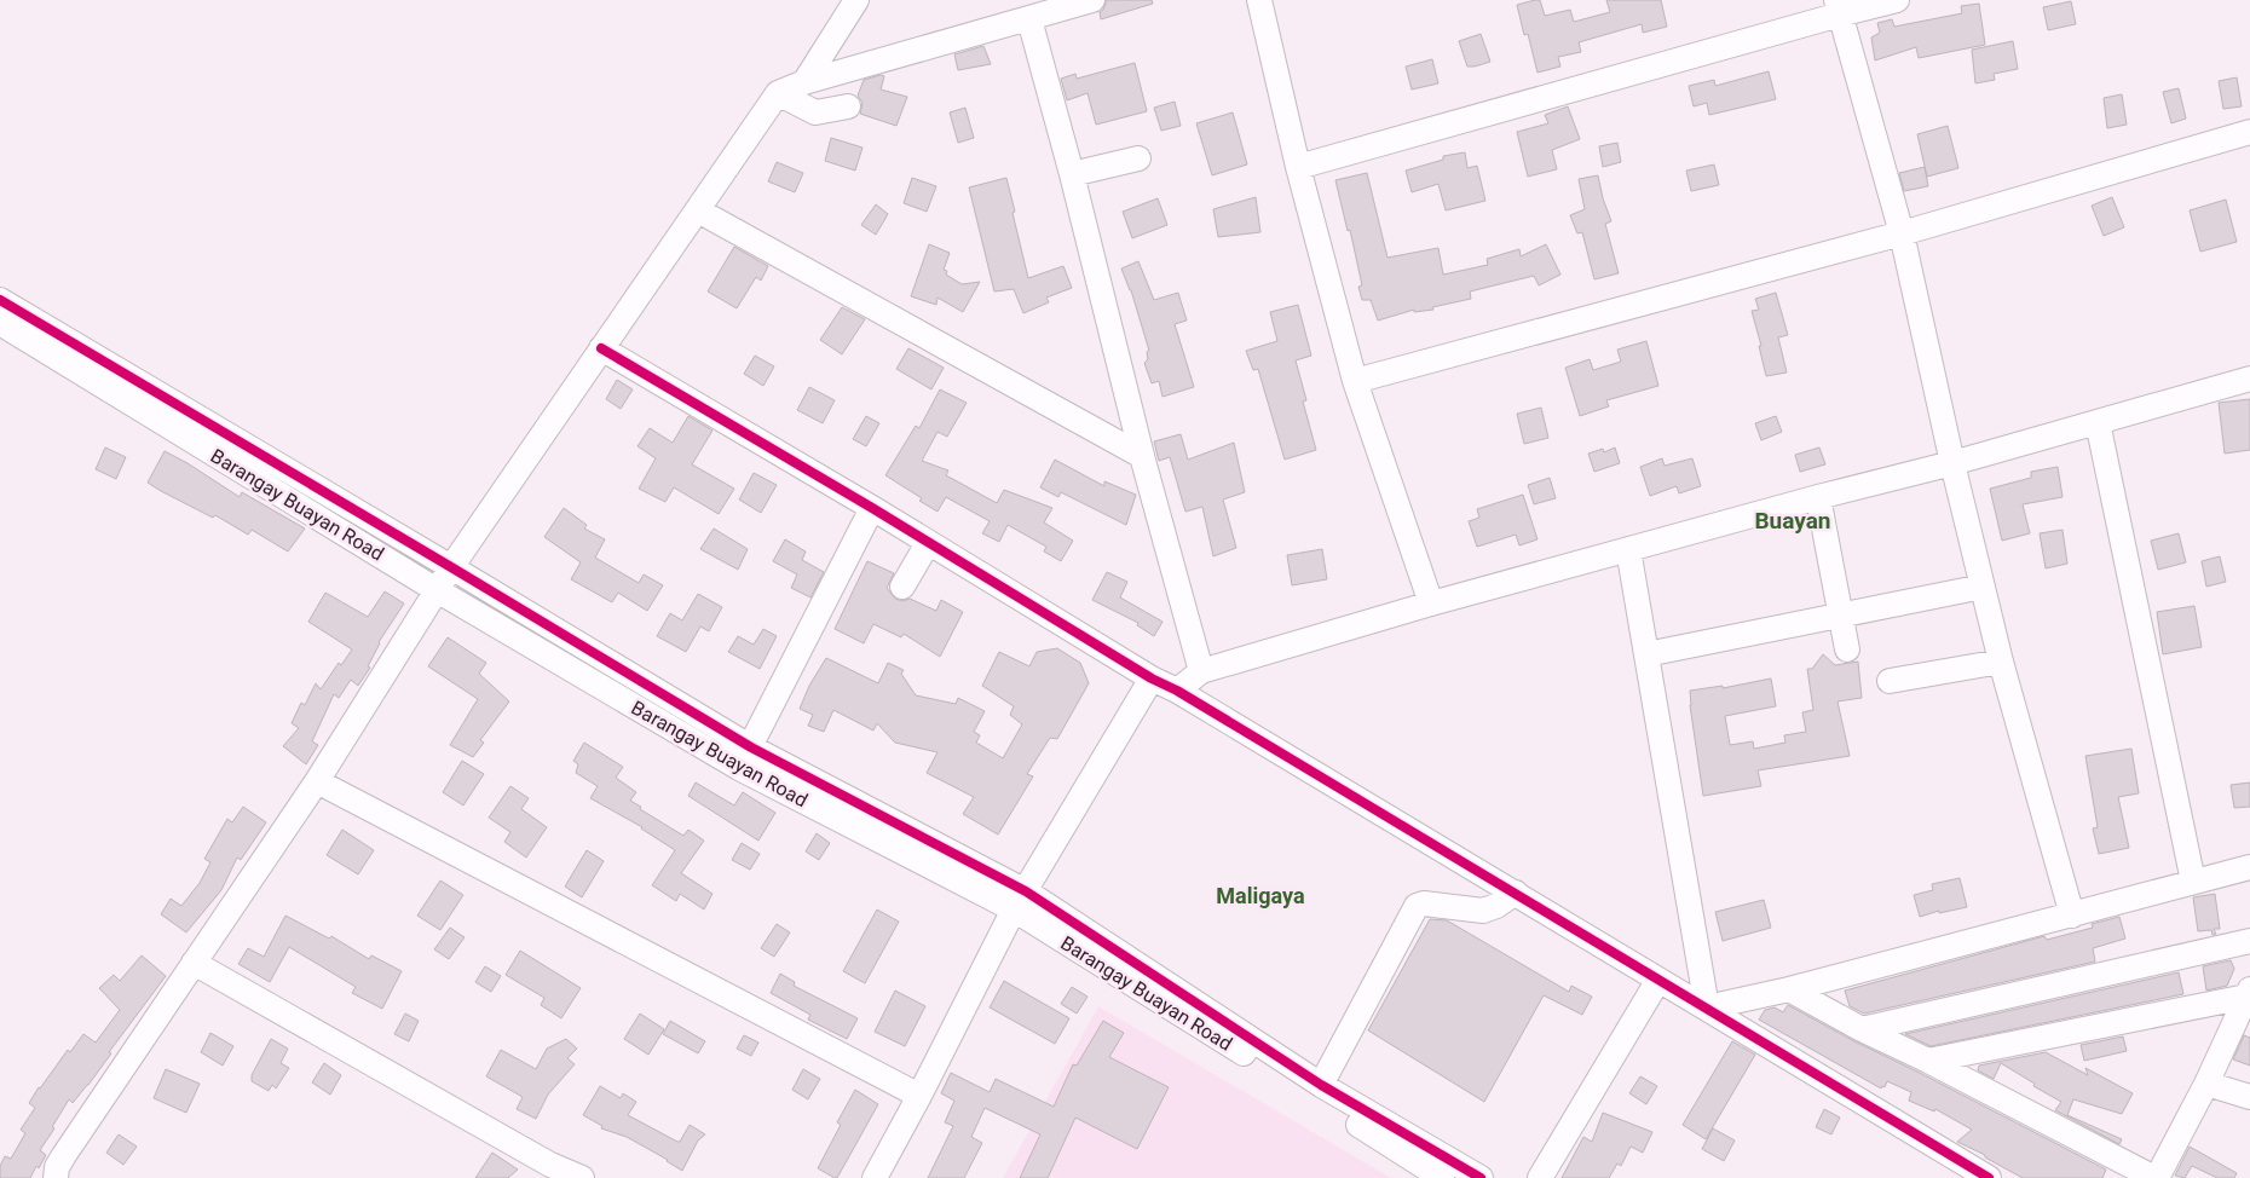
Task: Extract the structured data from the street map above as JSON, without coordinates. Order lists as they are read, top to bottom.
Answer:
{
  "streets": {
    "street": ["Barangay Buayan Road"]
  },
  "districts": ["Buayan", "Maligaya"]
}
